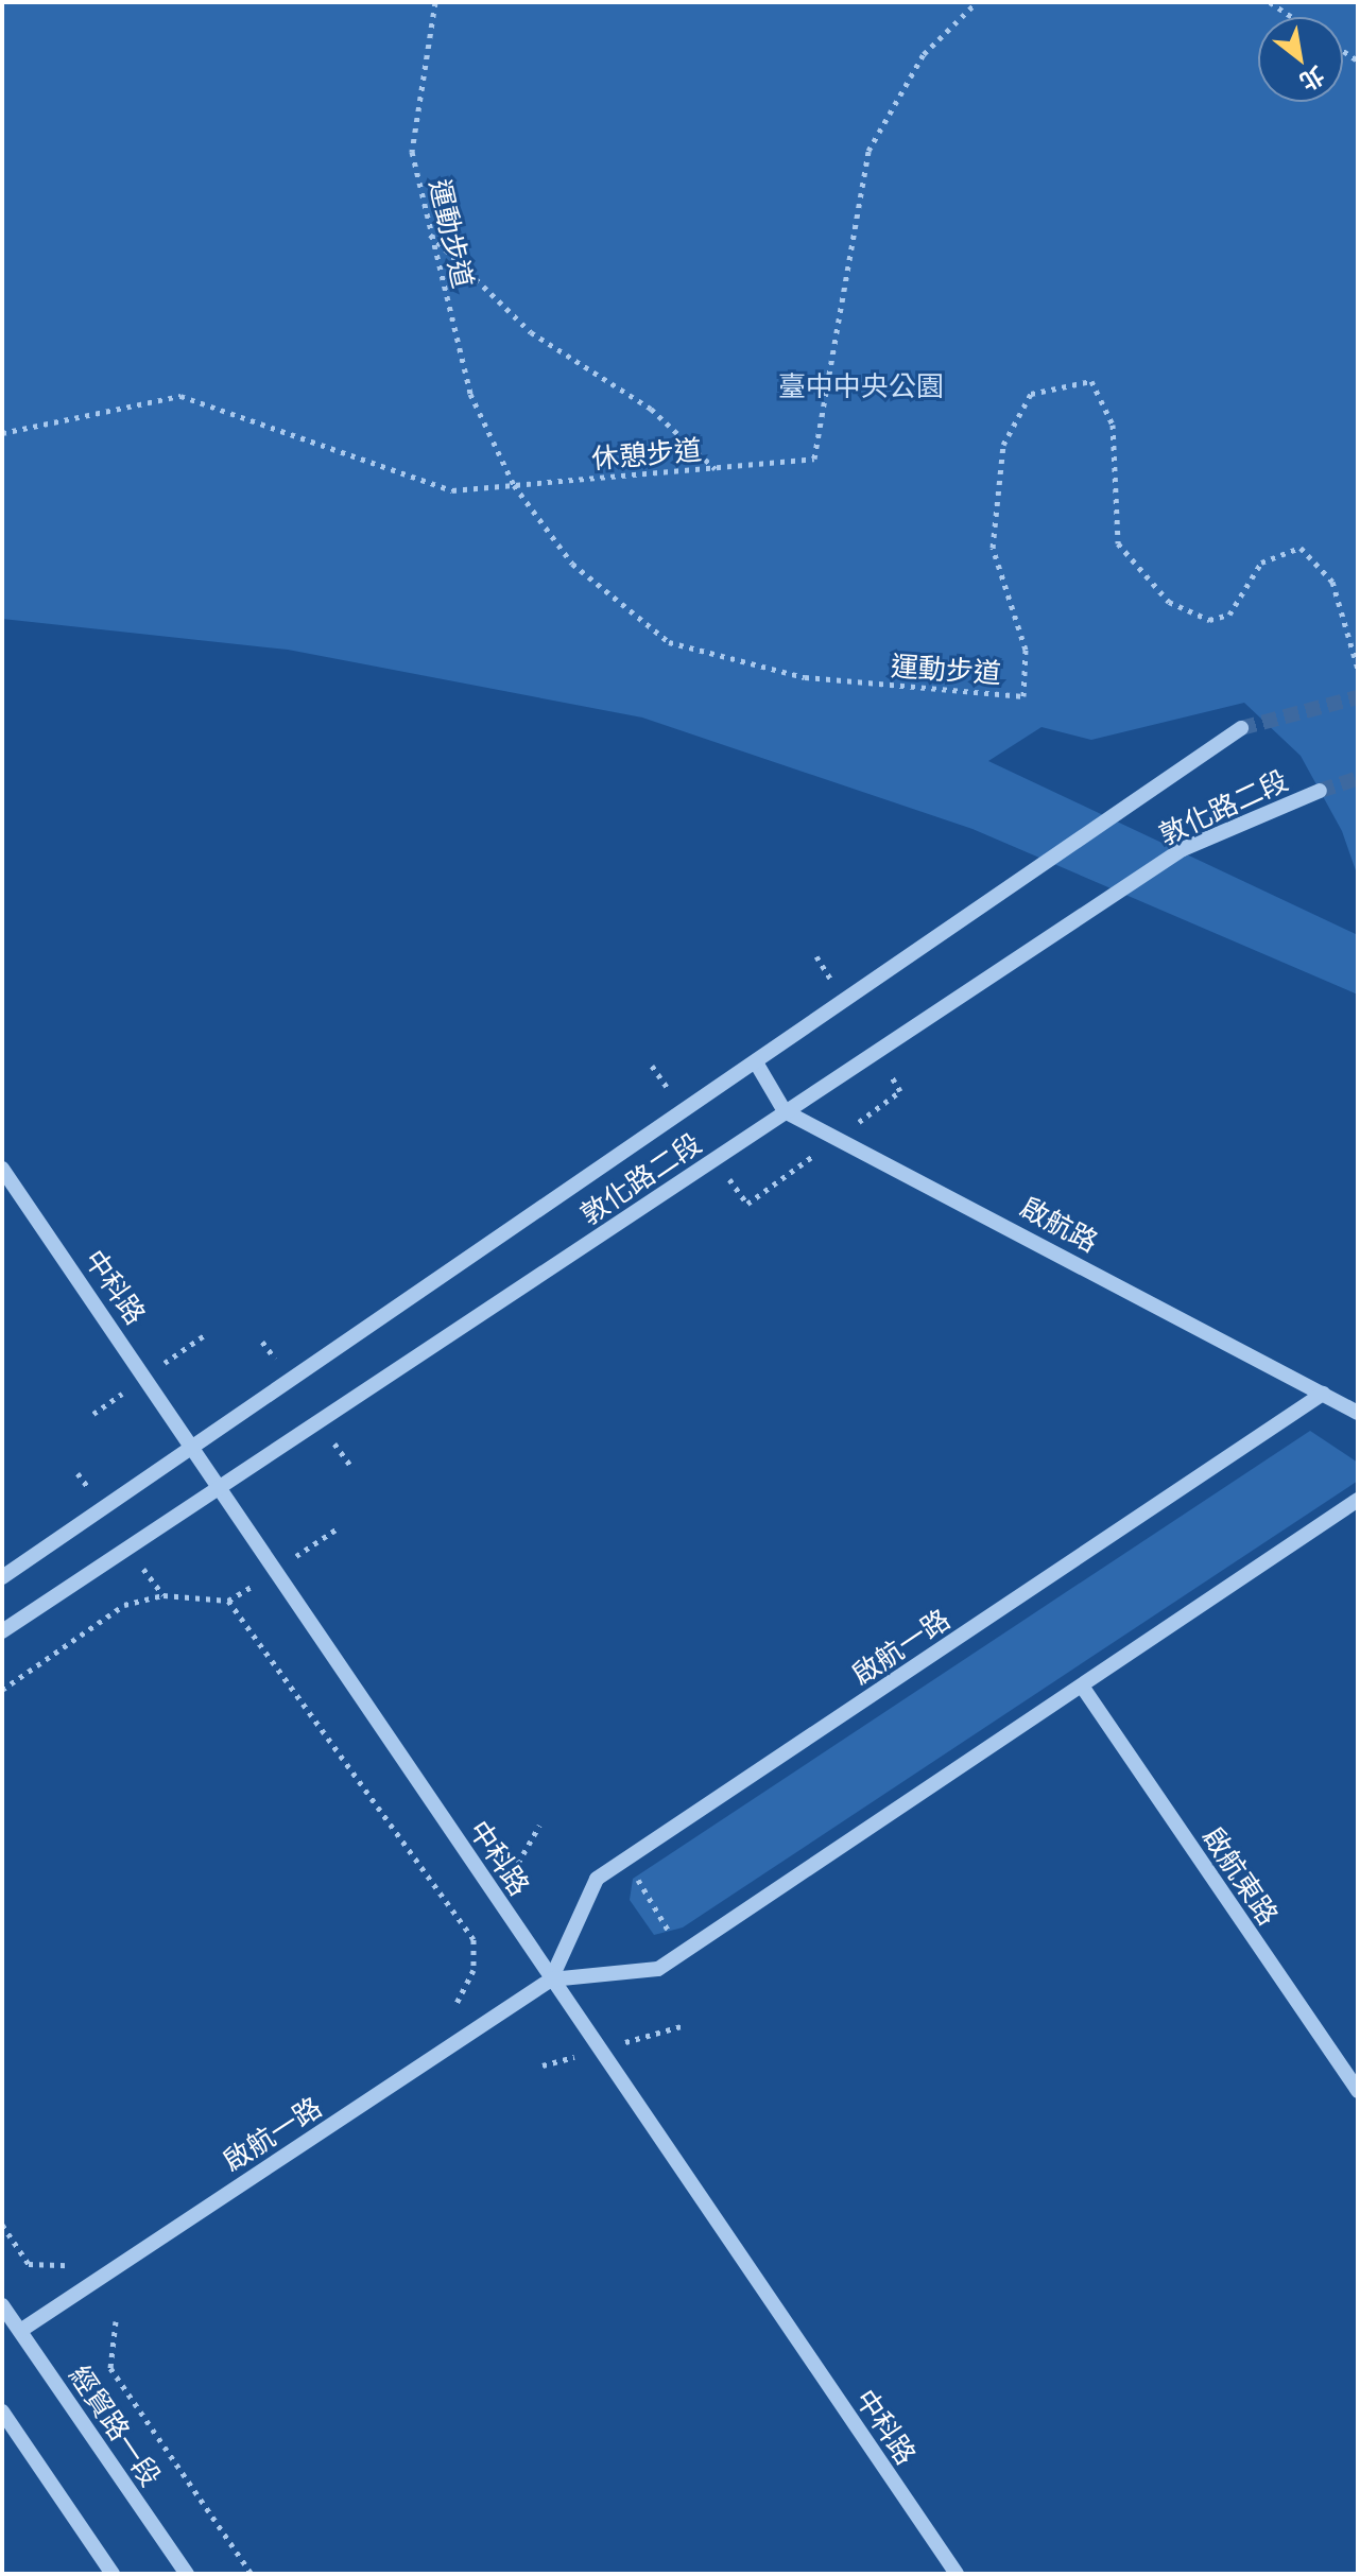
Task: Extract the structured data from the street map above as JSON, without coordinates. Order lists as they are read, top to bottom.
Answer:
{
  "streets": {
    "street": [
      "敦化路二段",
      "啟航路",
      "中科路",
      "啟航一路",
      "啟航東路",
      "經貿路一段"
    ],
    "path": ["運動步道", "休憩步道"]
  },
  "crossings": [
    ["運動步道", "休憩步道"],
    ["敦化路二段", "啟航路"],
    ["敦化路二段", "中科路"],
    ["啟航路", "啟航一路"],
    ["中科路", "啟航一路"],
    ["啟航一路", "啟航東路"],
    ["啟航一路", "經貿路一段"]
  ],
  "parks": ["臺中中央公園"],
  "north": "bottom right"
}
